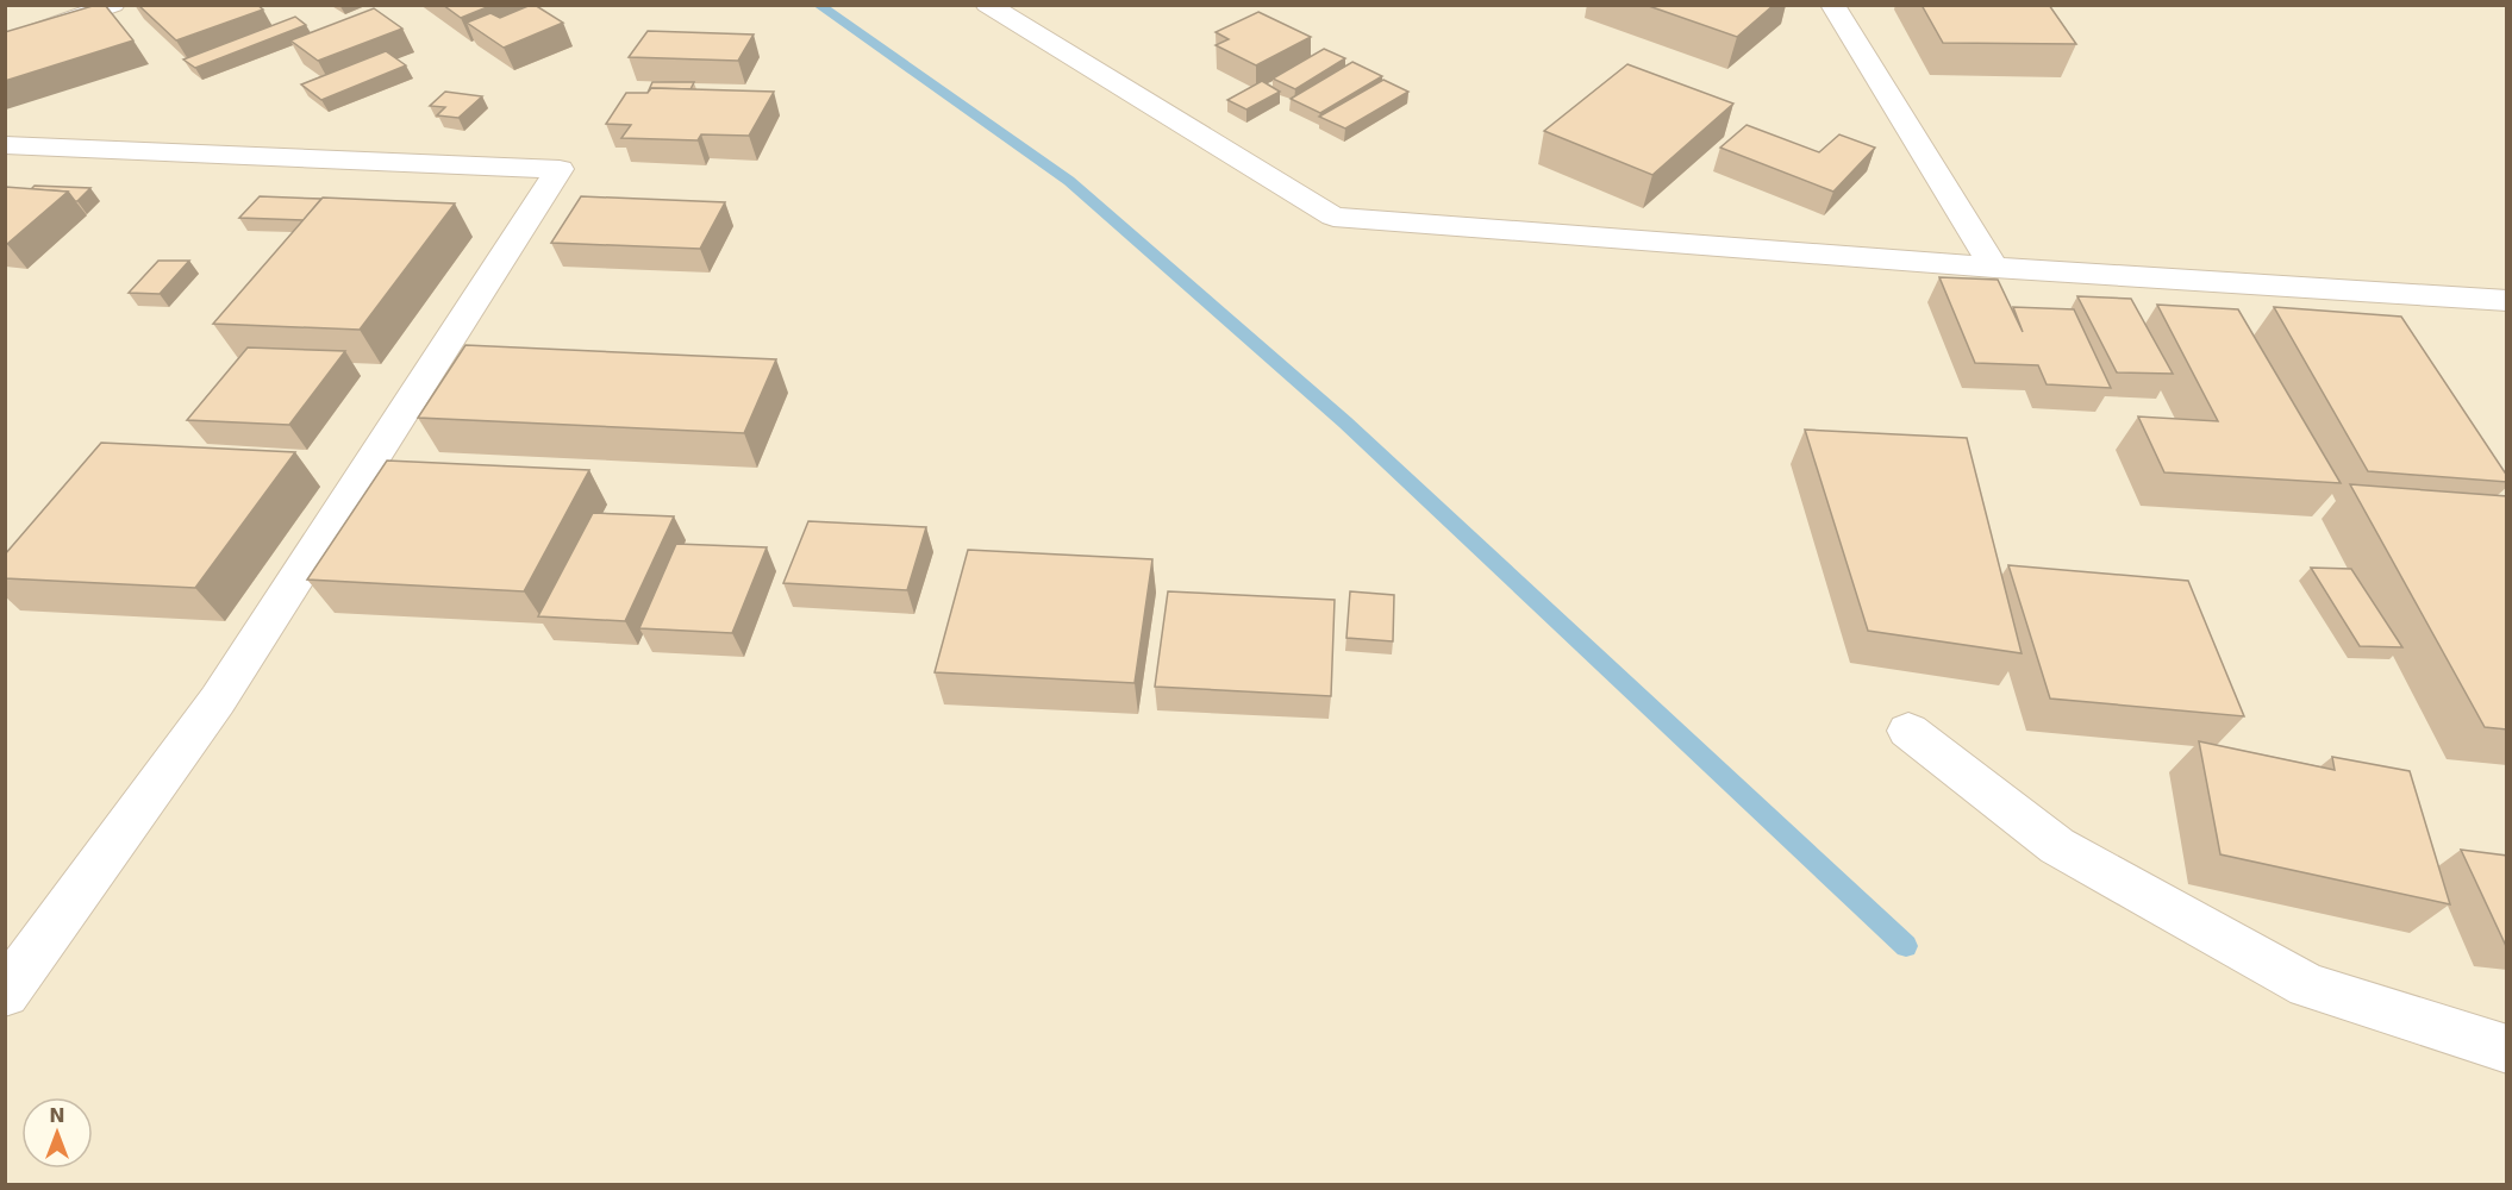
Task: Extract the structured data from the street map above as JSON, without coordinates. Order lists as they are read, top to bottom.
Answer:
{
  "north": "top"
}
